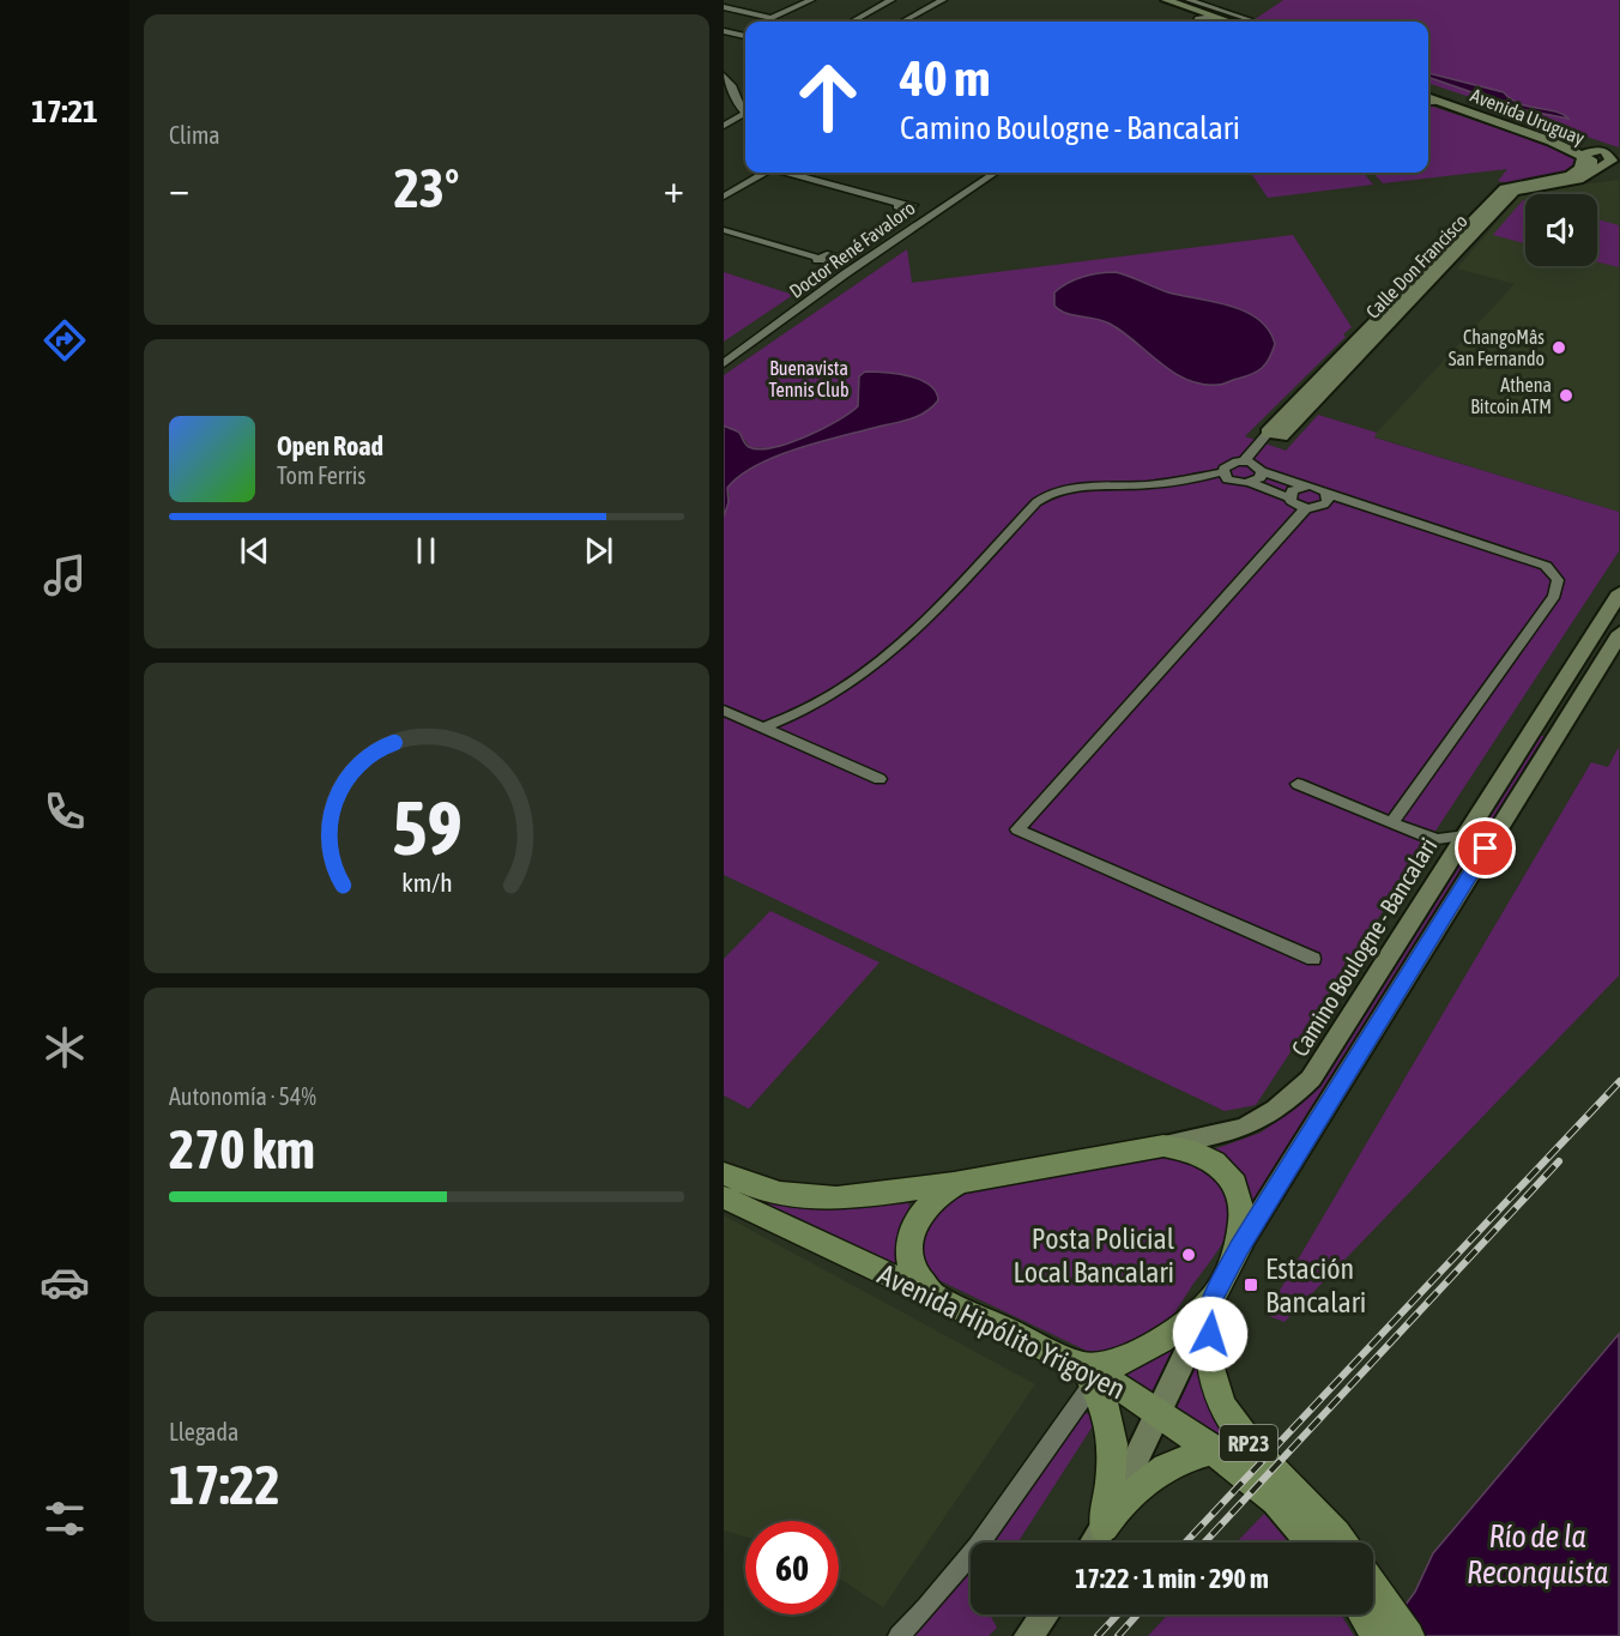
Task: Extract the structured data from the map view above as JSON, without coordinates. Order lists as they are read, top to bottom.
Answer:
{
  "streets": {
    "main road": [
      "Avenida Uruguay",
      "Calle Don Francisco",
      "Camino Boulogne - Bancalari",
      "Avenida Hipólito Yrigoyen",
      "RP23"
    ],
    "street": ["Doctor René Favaloro"]
  },
  "crossings": [
    ["Avenida Uruguay", "Calle Don Francisco"],
    ["Camino Boulogne - Bancalari", "RP23"]
  ],
  "water": ["Río de la Reconquista"],
  "parks": ["Buenavista Tennis Club"],
  "places": {
    "other": ["ChangoMâs San Fernando", "Athena Bitcoin ATM", "Posta Policial Local Bancalari"],
    "transit": ["Estación Bancalari"]
  },
  "page": {
    "tabs": "17:21",
    "tile": [
      "Clima",
      ["Autonomía · 54%", "270 km"],
      ["Llegada", "17:22"]
    ],
    "turn": ["40 m", "Camino Boulogne - Bancalari"],
    "heat": ["−", "23°", "+"],
    "song": ["Open Road", "Tom Ferris"],
    "limit": "60",
    "trip": "17:22 · 1 min · 290 m",
    "gauge": ["59", "km/h"]
  }
}
